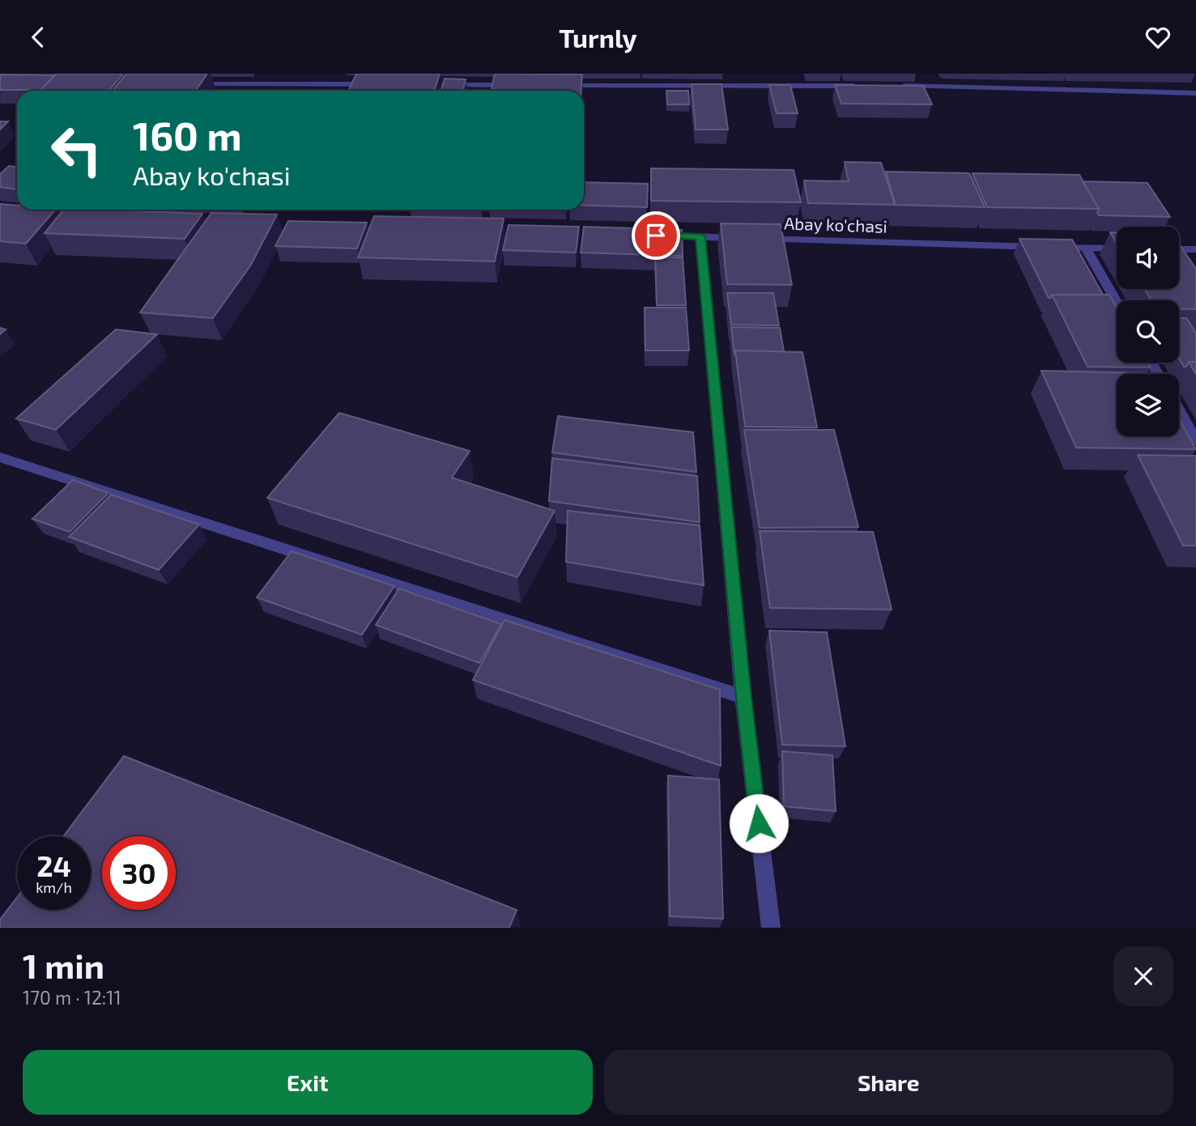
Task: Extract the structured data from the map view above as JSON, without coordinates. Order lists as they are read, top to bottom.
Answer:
{
  "streets": {
    "street": ["Abay ko'chasi"]
  },
  "page": {
    "header": "Turnly",
    "turn": ["160 m", "Abay ko'chasi"],
    "speed": "24 km/h",
    "limit": "30",
    "heading": ["1 min", "170 m · 12:11"],
    "buttons": ["Exit", "Share"]
  }
}
